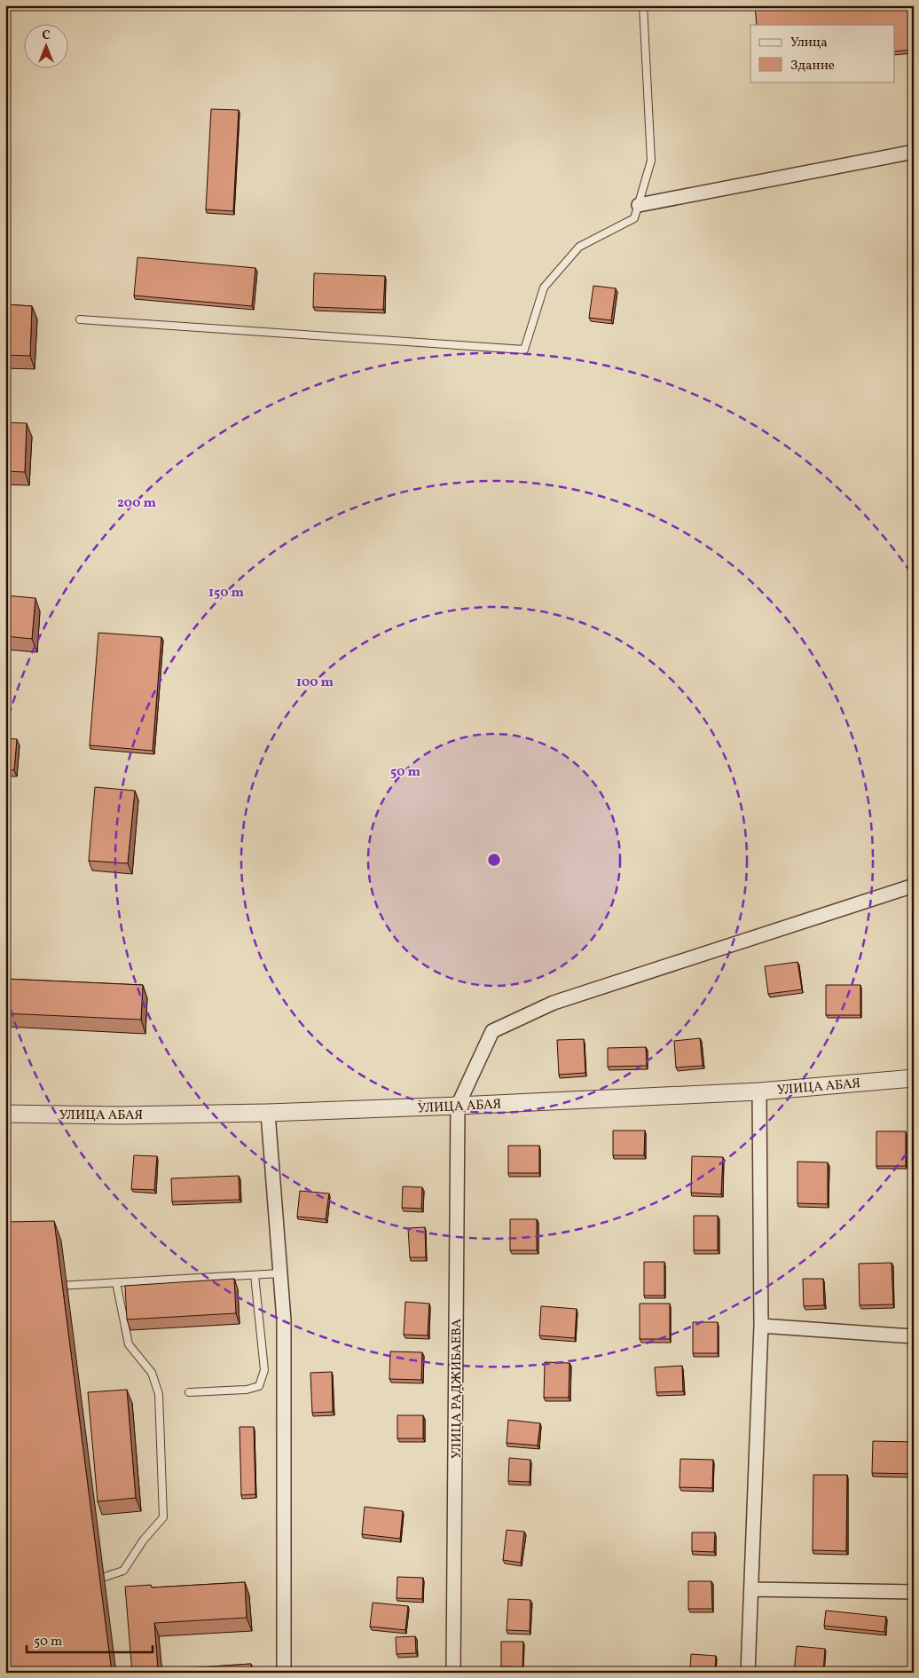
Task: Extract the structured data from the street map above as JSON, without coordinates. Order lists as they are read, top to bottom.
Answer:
{
  "streets": {
    "street": ["УЛИЦА АБАЯ", "УЛИЦА РАДЖИБАЕВА"]
  },
  "crossings": [
    ["УЛИЦА АБАЯ", "УЛИЦА РАДЖИБАЕВА"]
  ],
  "legend": ["Улица", "Здание"],
  "scale_bar": "50 m",
  "north": "top",
  "rings": [
    "200 m",
    "150 m",
    "100 m",
    "50 m"
  ]
}
